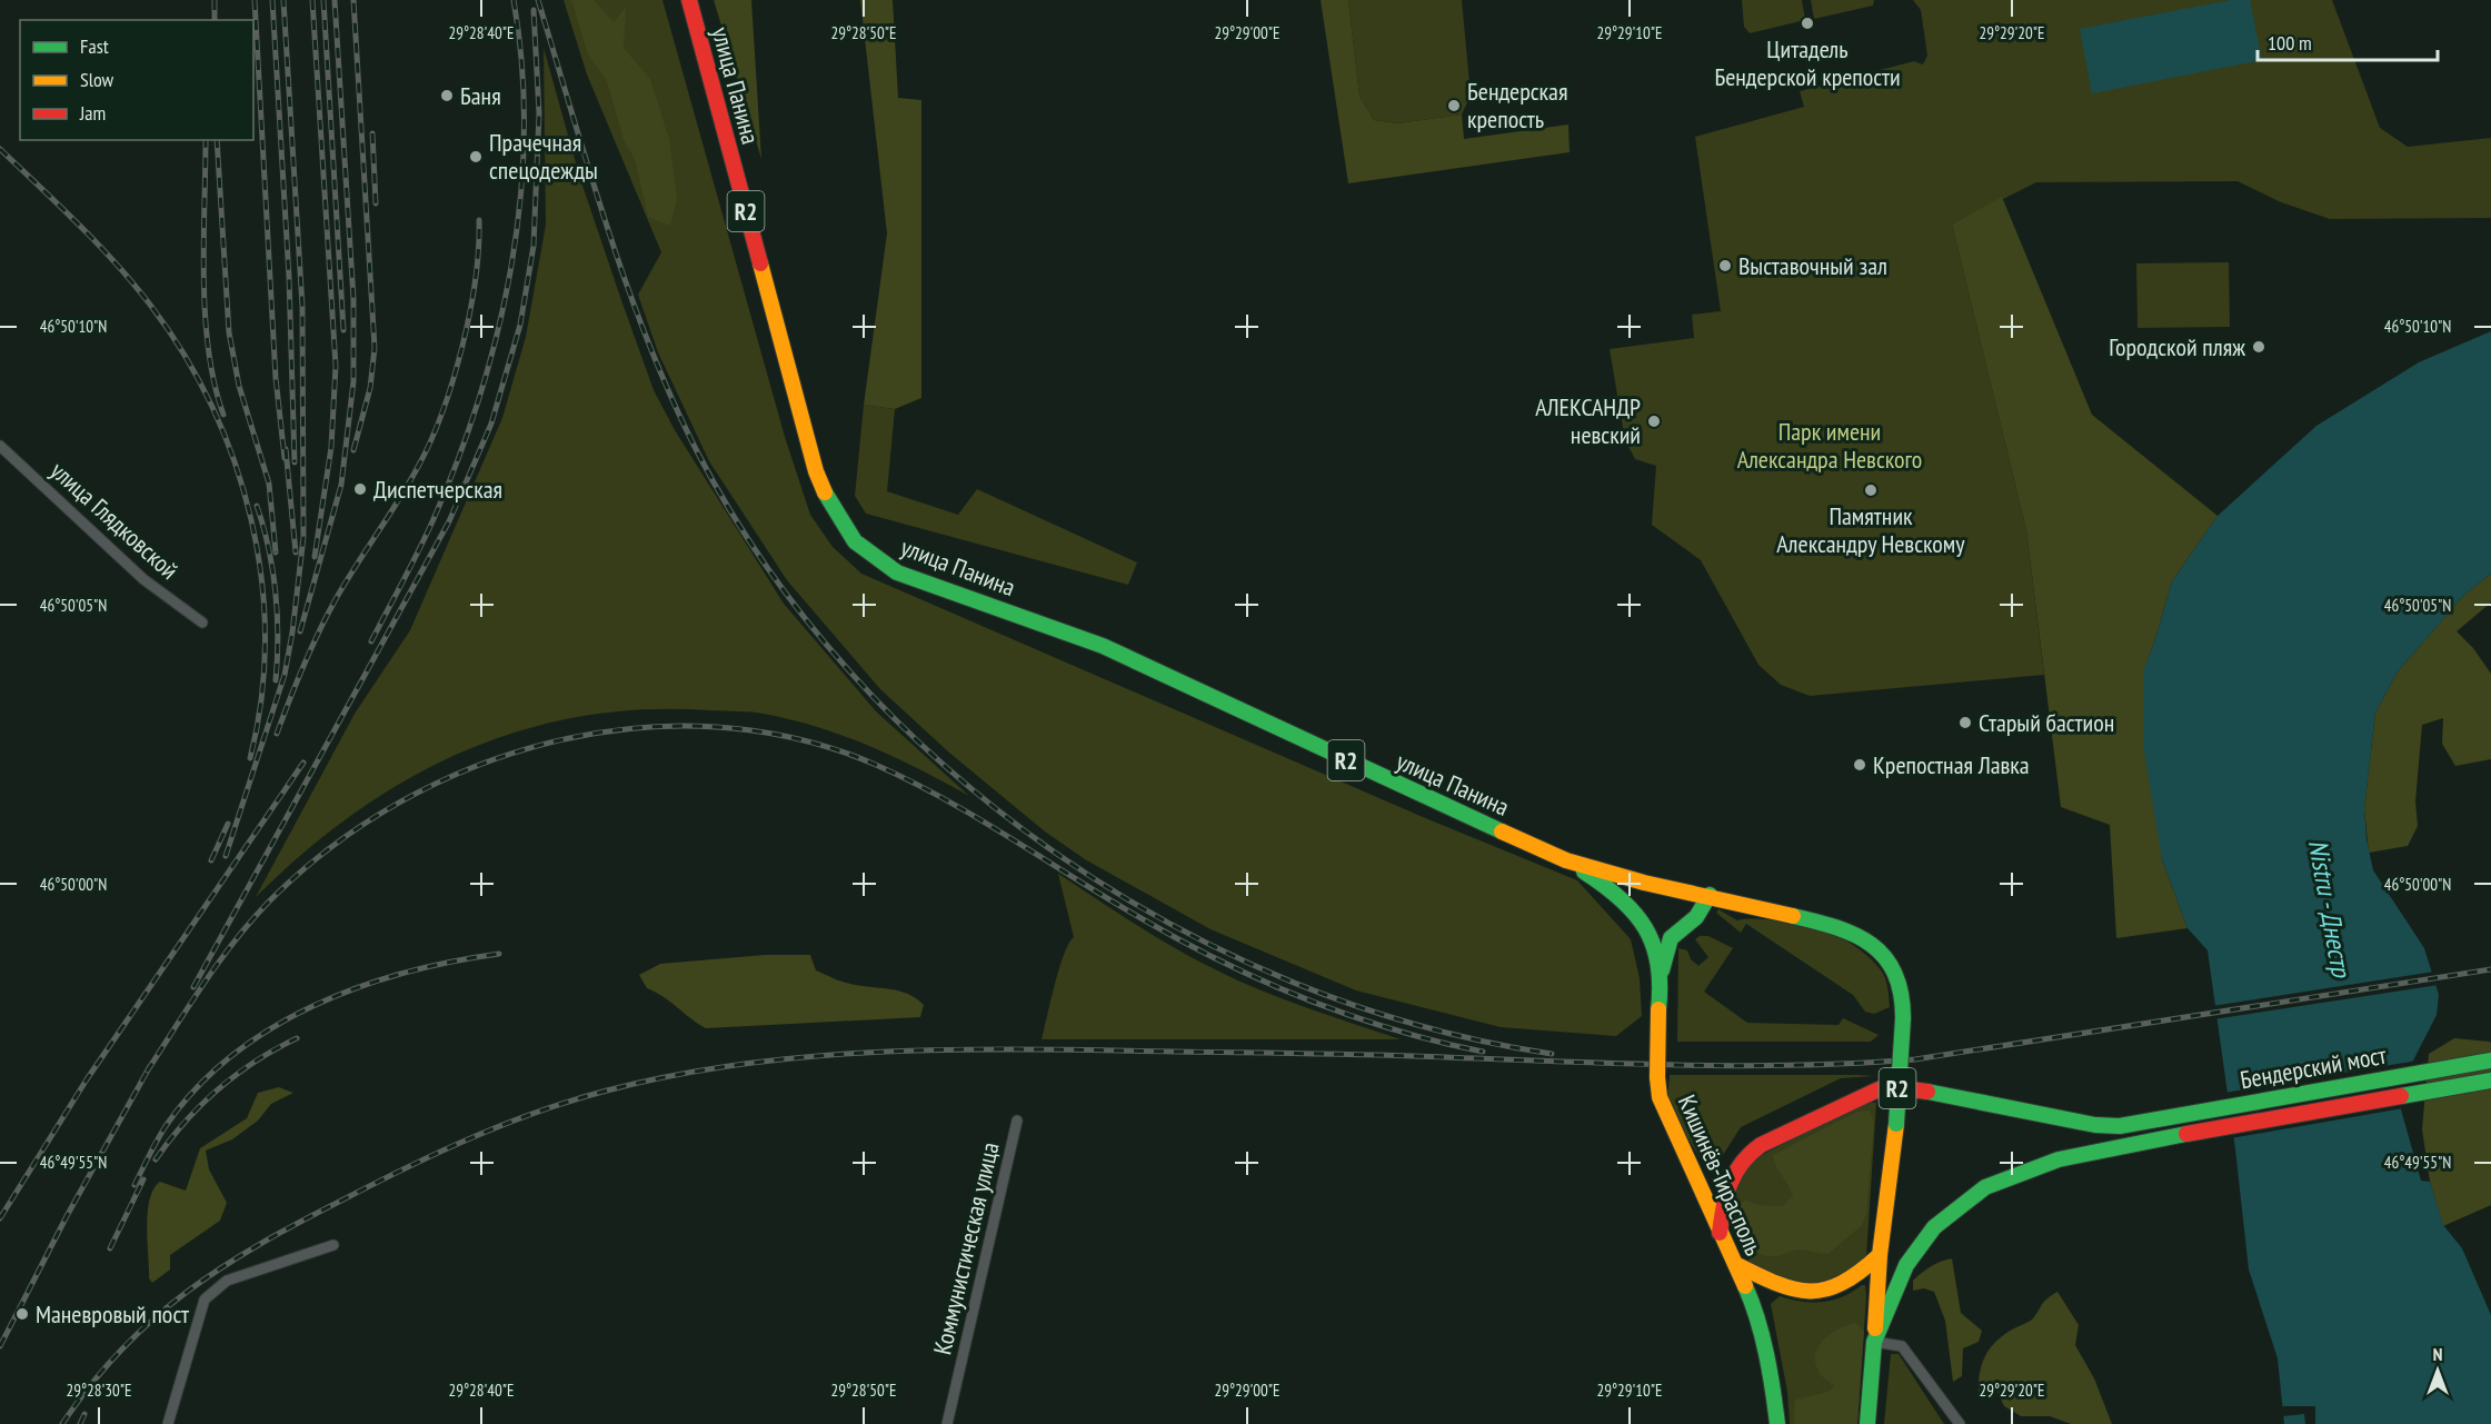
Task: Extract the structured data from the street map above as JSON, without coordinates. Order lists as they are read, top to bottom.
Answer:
{
  "streets": {
    "main road": [
      "улица Панина",
      "R2",
      "Бендерский мост",
      "Кишинёв-Тирасполь"
    ],
    "street": ["улица Глядковской", "Коммунистическая улица"]
  },
  "crossings": [
    ["улица Панина", "R2"],
    ["улица Панина", "Кишинёв-Тирасполь"],
    ["R2", "Бендерский мост"],
    ["R2", "Кишинёв-Тирасполь"],
    ["Бендерский мост", "Кишинёв-Тирасполь"]
  ],
  "water": ["Nistru - Днестр"],
  "parks": ["Парк имени Александра Невского"],
  "places": [
    "Цитадель Бендерской крепости",
    "Баня",
    "Бендерская крепость",
    "Прачечная спецодежды",
    "Выставочный зал",
    "Городской пляж",
    "АЛЕКСАНДР невский",
    "Диспетчерская",
    "Памятник Александру Невскому",
    "Старый бастион",
    "Крепостная Лавка",
    "Маневровый пост"
  ],
  "legend": ["Fast", "Slow", "Jam"],
  "scale_bar": "100 m",
  "north": "top",
  "coordinates": [
    "29°28'40\"E",
    "29°28'50\"E",
    "29°29'00\"E",
    "29°29'10\"E",
    "29°29'20\"E",
    "46°50'10\"N",
    "46°50'05\"N",
    "46°50'00\"N",
    "46°49'55\"N",
    "29°28'30\"E"
  ]
}
